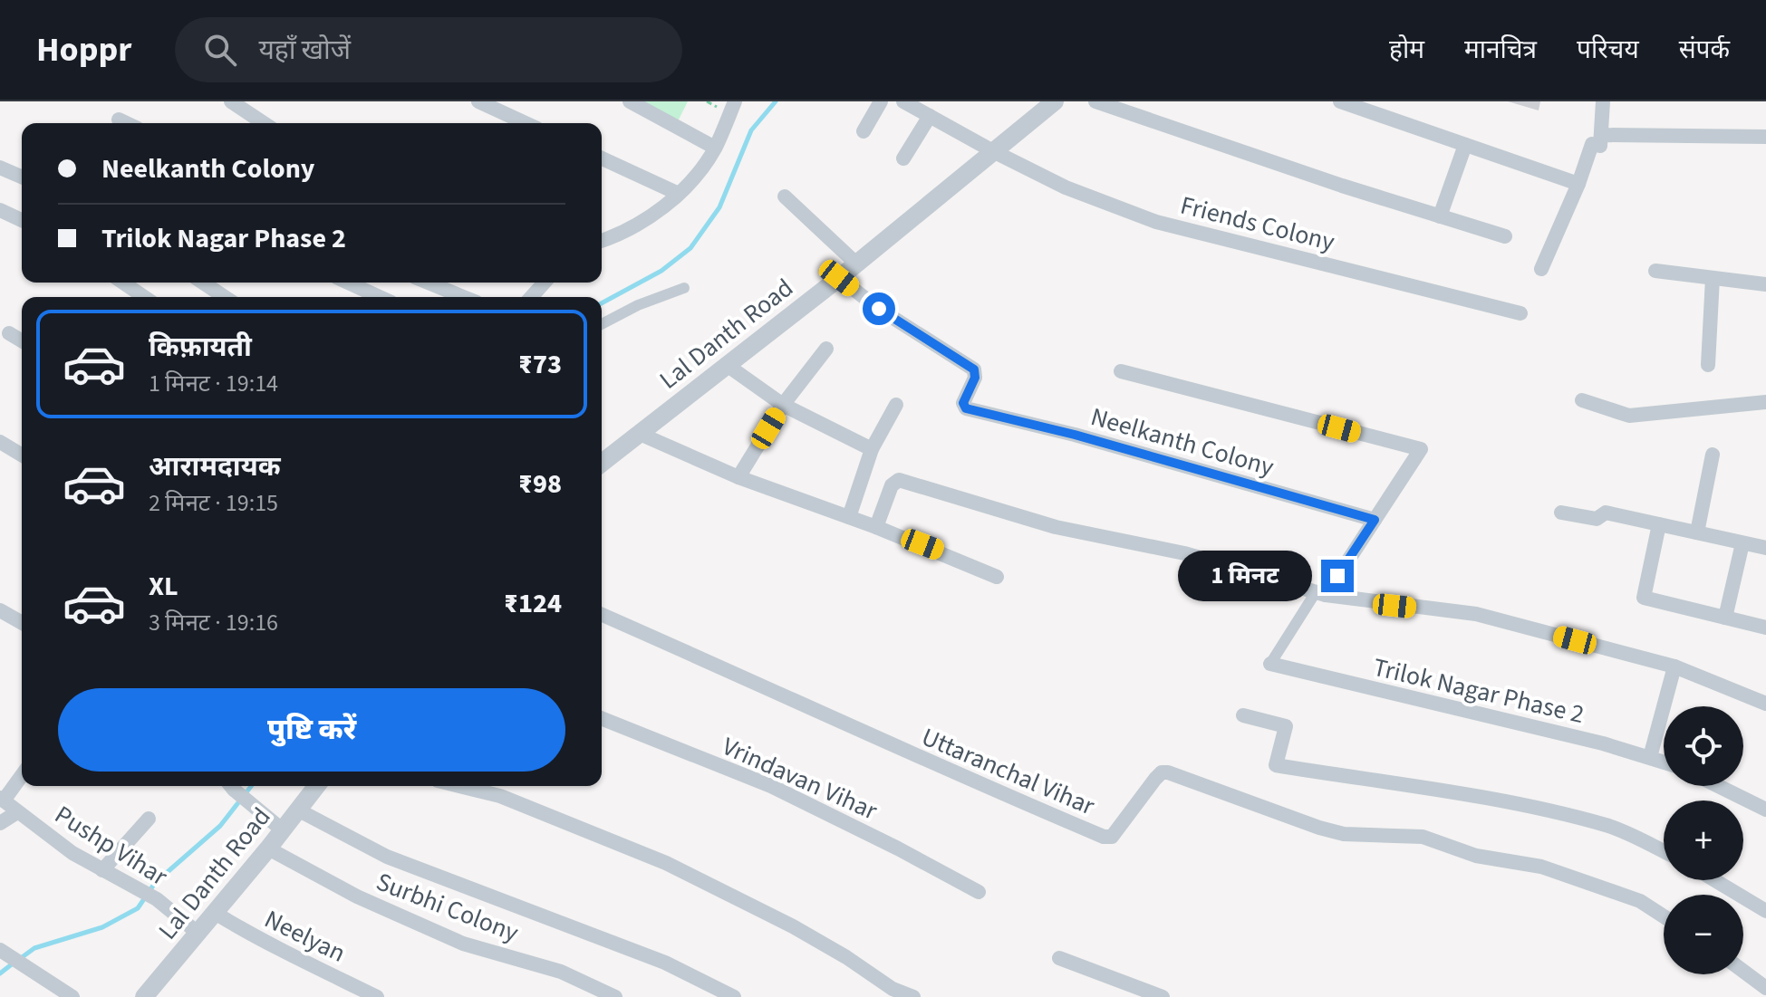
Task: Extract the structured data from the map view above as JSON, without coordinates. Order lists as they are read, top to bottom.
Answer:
{
  "streets": {
    "street": [
      "Friends Colony",
      "Lal Danth Road",
      "Neelkanth Colony",
      "Trilok Nagar Phase 2",
      "Uttaranchal Vihar",
      "Vrindavan Vihar",
      "Pushp Vihar",
      "Surbhi Colony",
      "Neelyan"
    ]
  },
  "crossings": [
    ["Friends Colony", "Lal Danth Road"],
    ["Lal Danth Road", "Neelkanth Colony"],
    ["Lal Danth Road", "Pushp Vihar"],
    ["Lal Danth Road", "Surbhi Colony"],
    ["Lal Danth Road", "Neelyan"]
  ],
  "page": {
    "header": "Hoppr",
    "search": "यहाँ खोजें",
    "nav": [
      "होम",
      "मानचित्र",
      "परिचय",
      "संपर्क"
    ],
    "banner": ["Neelkanth Colony", "Trilok Nagar Phase 2"],
    "list": [
      {
        "name": "किफ़ायती",
        "note": "1 मिनट · 19:14",
        "value": "₹73"
      },
      {
        "name": "आरामदायक",
        "note": "2 मिनट · 19:15",
        "value": "₹98"
      },
      {
        "name": "XL",
        "note": "3 मिनट · 19:16",
        "value": "₹124"
      }
    ],
    "bubble": "1 मिनट",
    "buttons": "पुष्टि करें",
    "map_buttons": ["+", "−"]
  }
}
